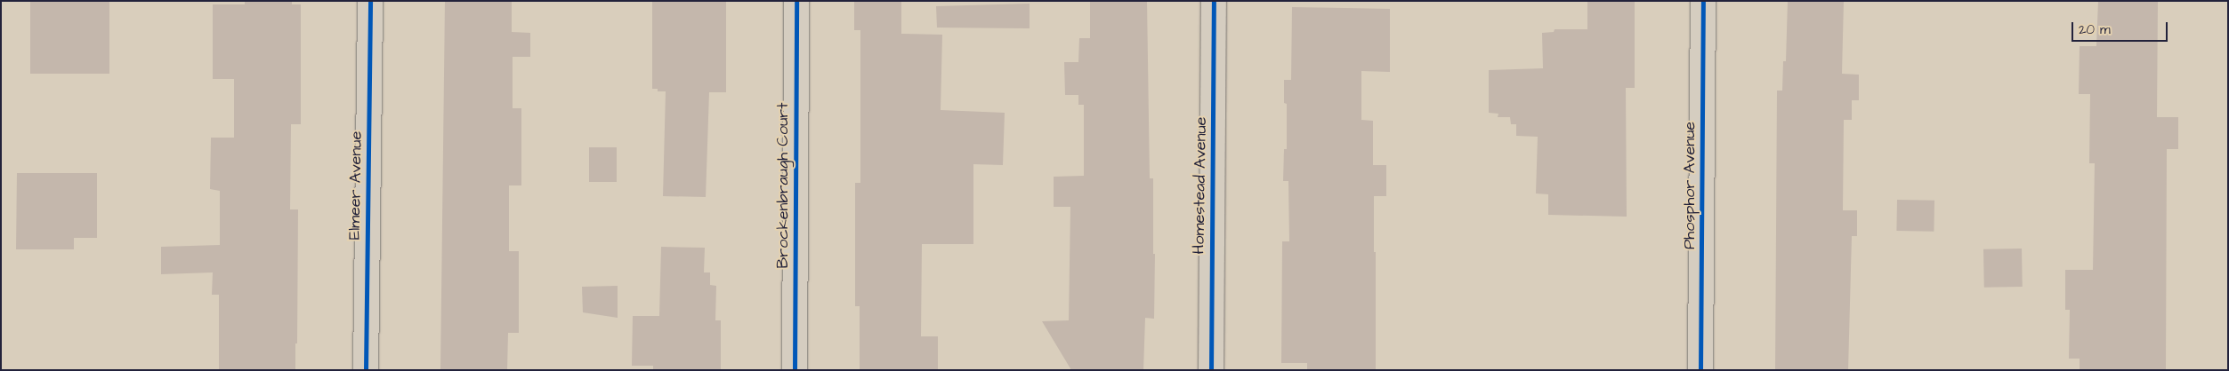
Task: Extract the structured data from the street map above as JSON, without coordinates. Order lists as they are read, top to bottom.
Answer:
{
  "streets": {
    "street": [
      "Elmeer Avenue",
      "Brockenbraugh Court",
      "Homestead Avenue",
      "Phosphor Avenue"
    ]
  },
  "scale_bar": "20 m"
}
